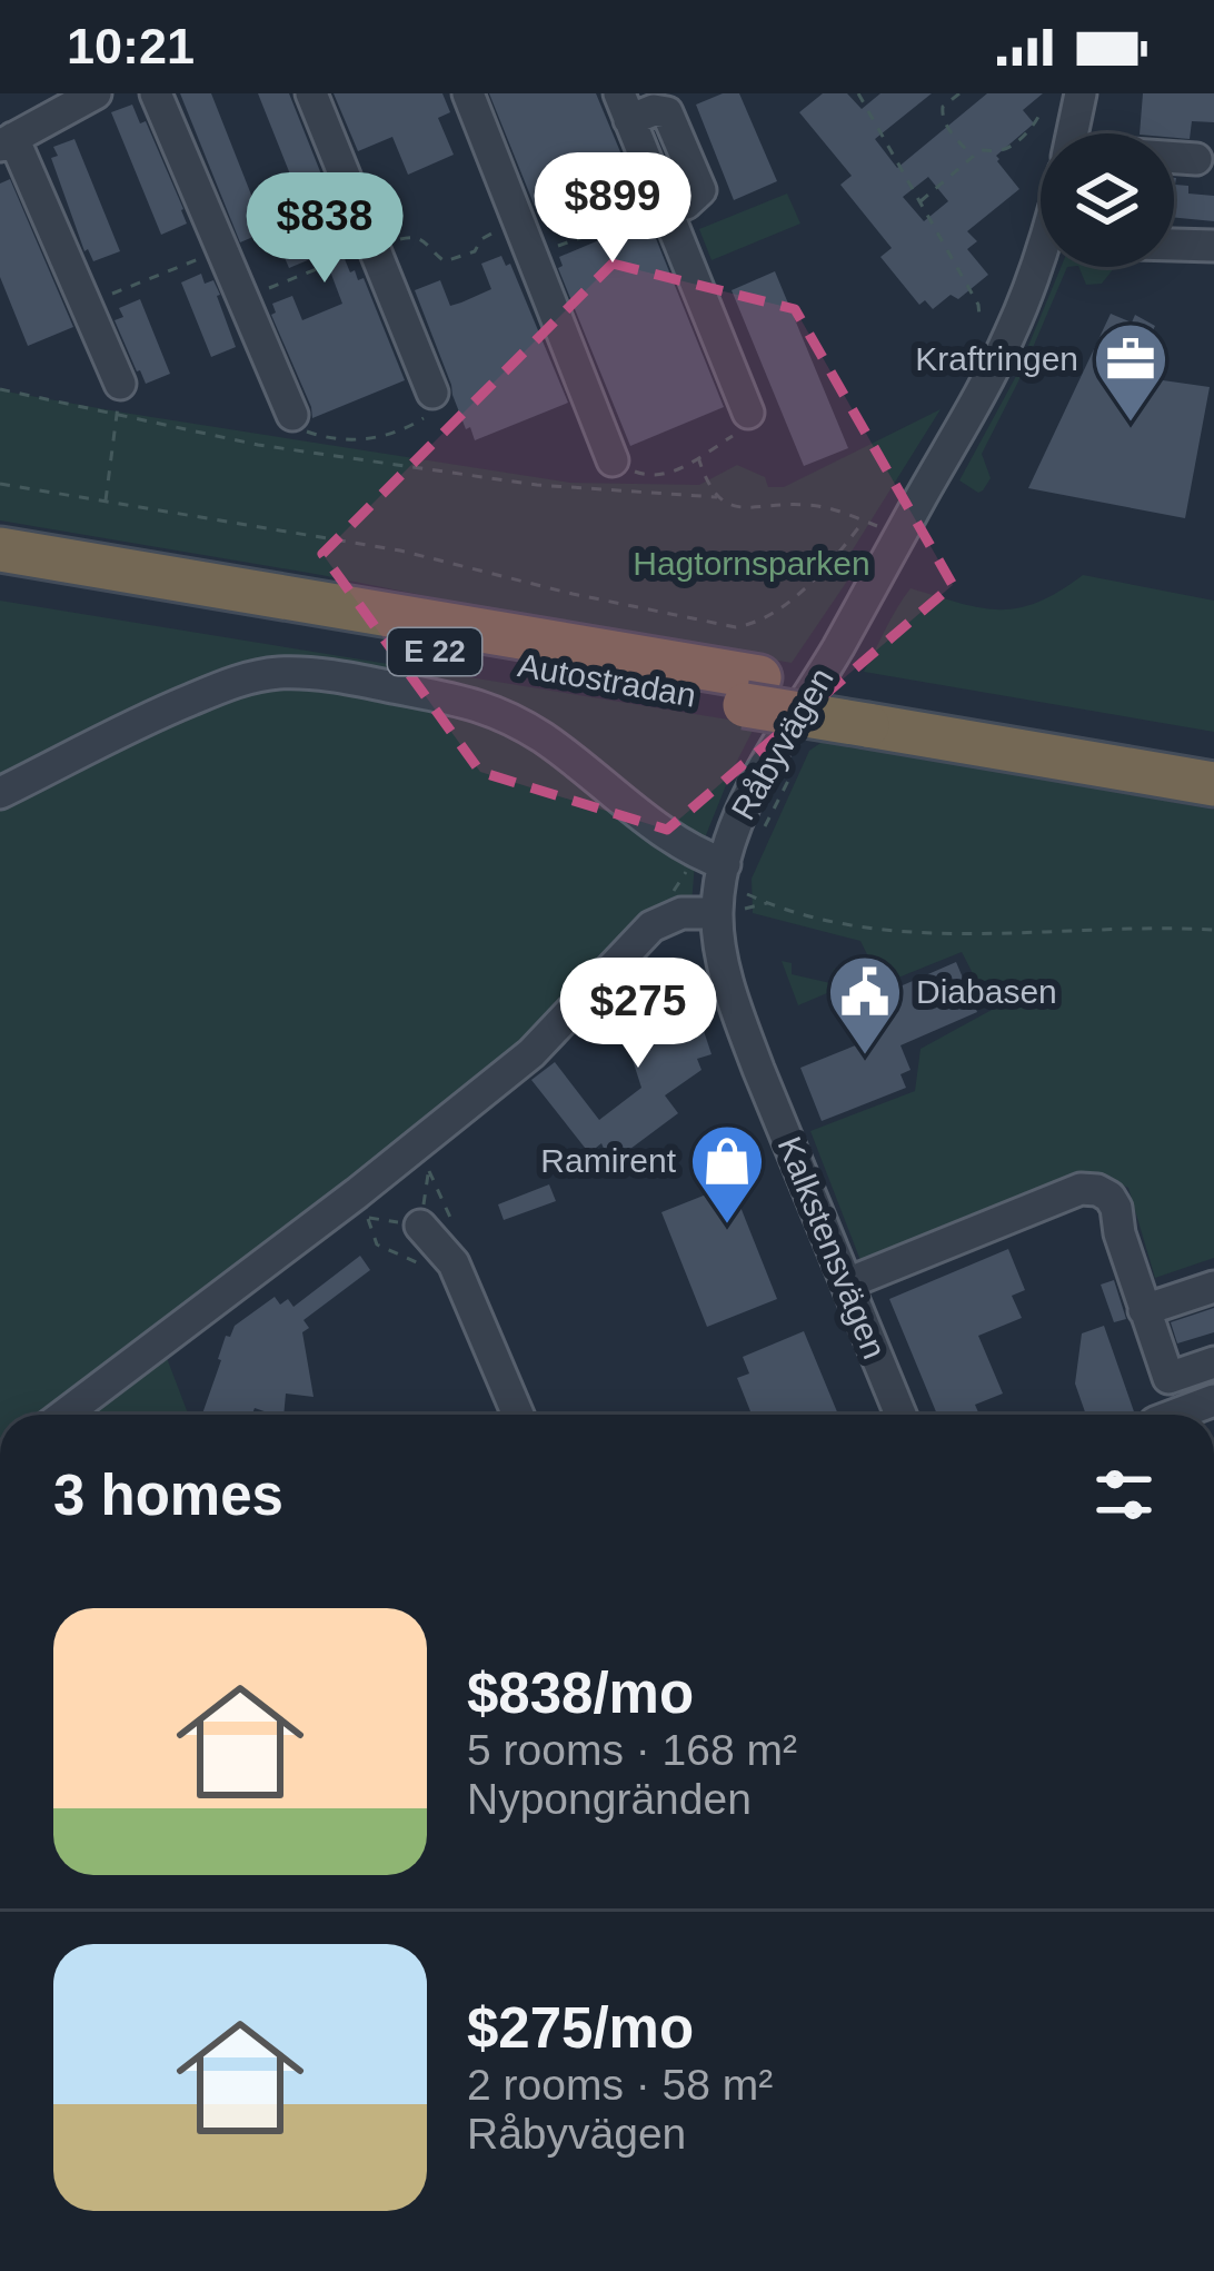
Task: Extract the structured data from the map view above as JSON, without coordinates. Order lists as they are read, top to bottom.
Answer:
{
  "streets": {
    "highway": ["E 22", "Autostradan"],
    "street": ["Råbyvägen", "Kalkstensvägen"]
  },
  "crossings": [
    ["Råbyvägen", "Kalkstensvägen"]
  ],
  "parks": ["Hagtornsparken"],
  "places": {
    "office": ["Kraftringen"],
    "public building": ["Diabasen"],
    "shop": ["Ramirent"]
  },
  "page": {
    "status": "10:21",
    "price": ["$899", "$838", "$275"],
    "heading": "3 homes",
    "list": [
      {
        "name": "$838/mo",
        "note": "5 rooms · 168 m² · Nypongränden"
      },
      {
        "name": "$275/mo",
        "note": "2 rooms · 58 m² · Råbyvägen"
      }
    ]
  }
}
